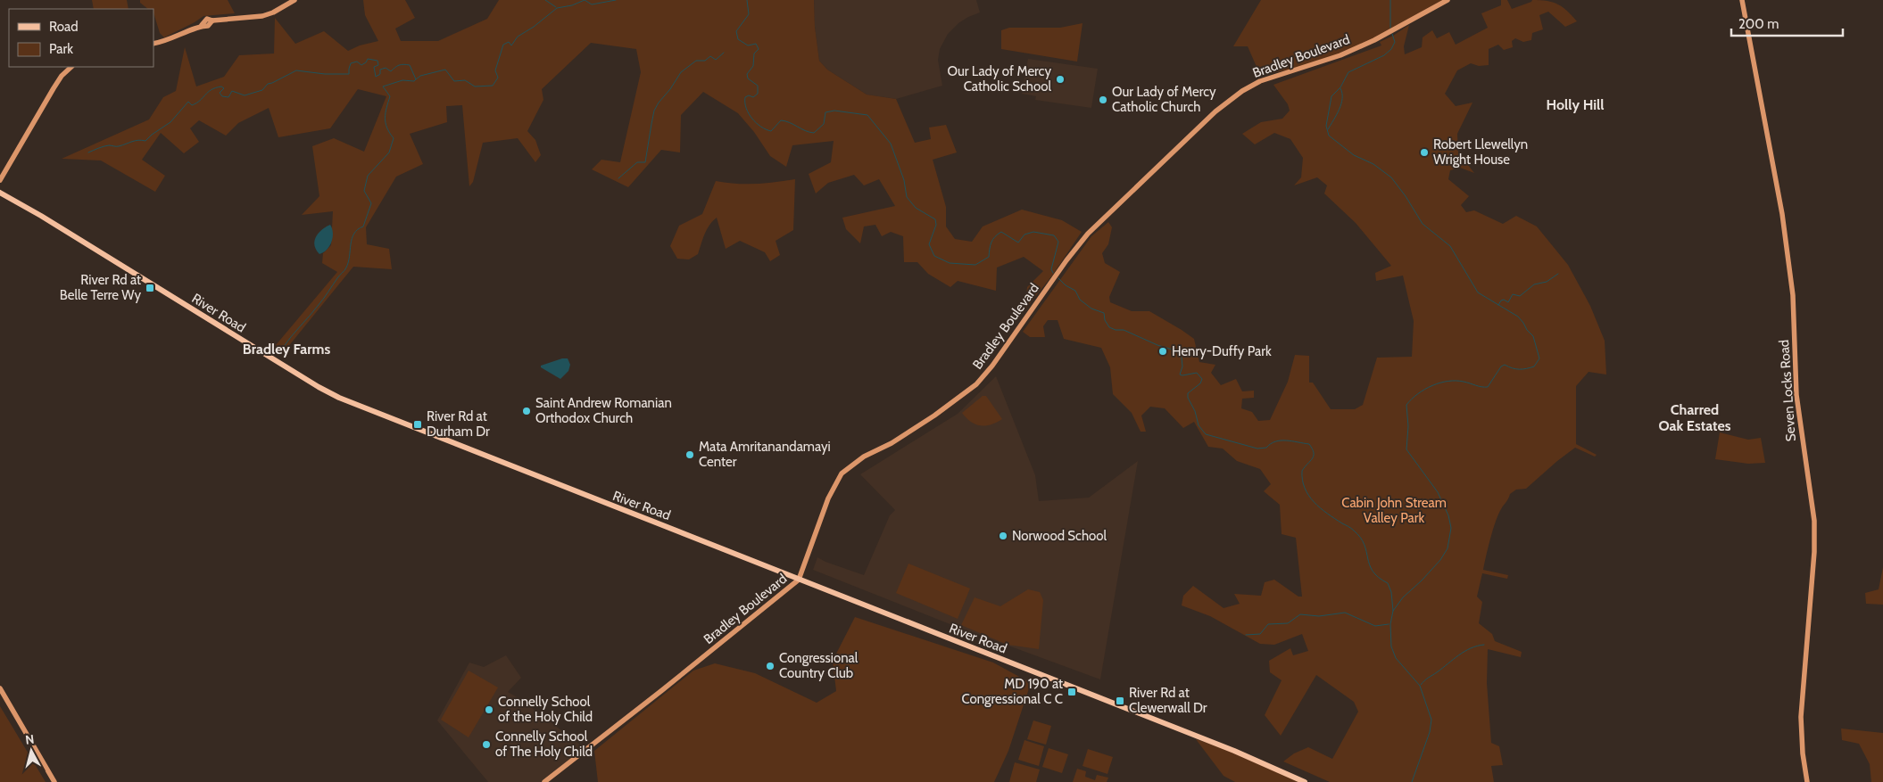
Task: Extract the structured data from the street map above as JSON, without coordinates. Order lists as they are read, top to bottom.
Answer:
{
  "streets": {
    "main road": ["Bradley Boulevard", "River Road", "Seven Locks Road"]
  },
  "crossings": [
    ["Bradley Boulevard", "River Road"]
  ],
  "districts": ["Holly Hill", "Bradley Farms", "Charred Oak Estates"],
  "parks": ["Cabin John Stream Valley Park"],
  "places": {
    "other": [
      "Our Lady of Mercy Catholic School",
      "Our Lady of Mercy Catholic Church",
      "Robert Llewellyn Wright House",
      "Henry-Duffy Park",
      "Saint Andrew Romanian Orthodox Church",
      "Mata Amritanandamayi Center",
      "Norwood School",
      "Congressional Country Club",
      "Connelly School of the Holy Child",
      "Connelly School of The Holy Child"
    ],
    "transit": [
      "River Rd at Belle Terre Wy",
      "River Rd at Durham Dr",
      "MD 190 at Congressional C C",
      "River Rd at Clewerwall Dr"
    ]
  },
  "legend": ["Road", "Park"],
  "scale_bar": "200 m",
  "north": "top"
}
